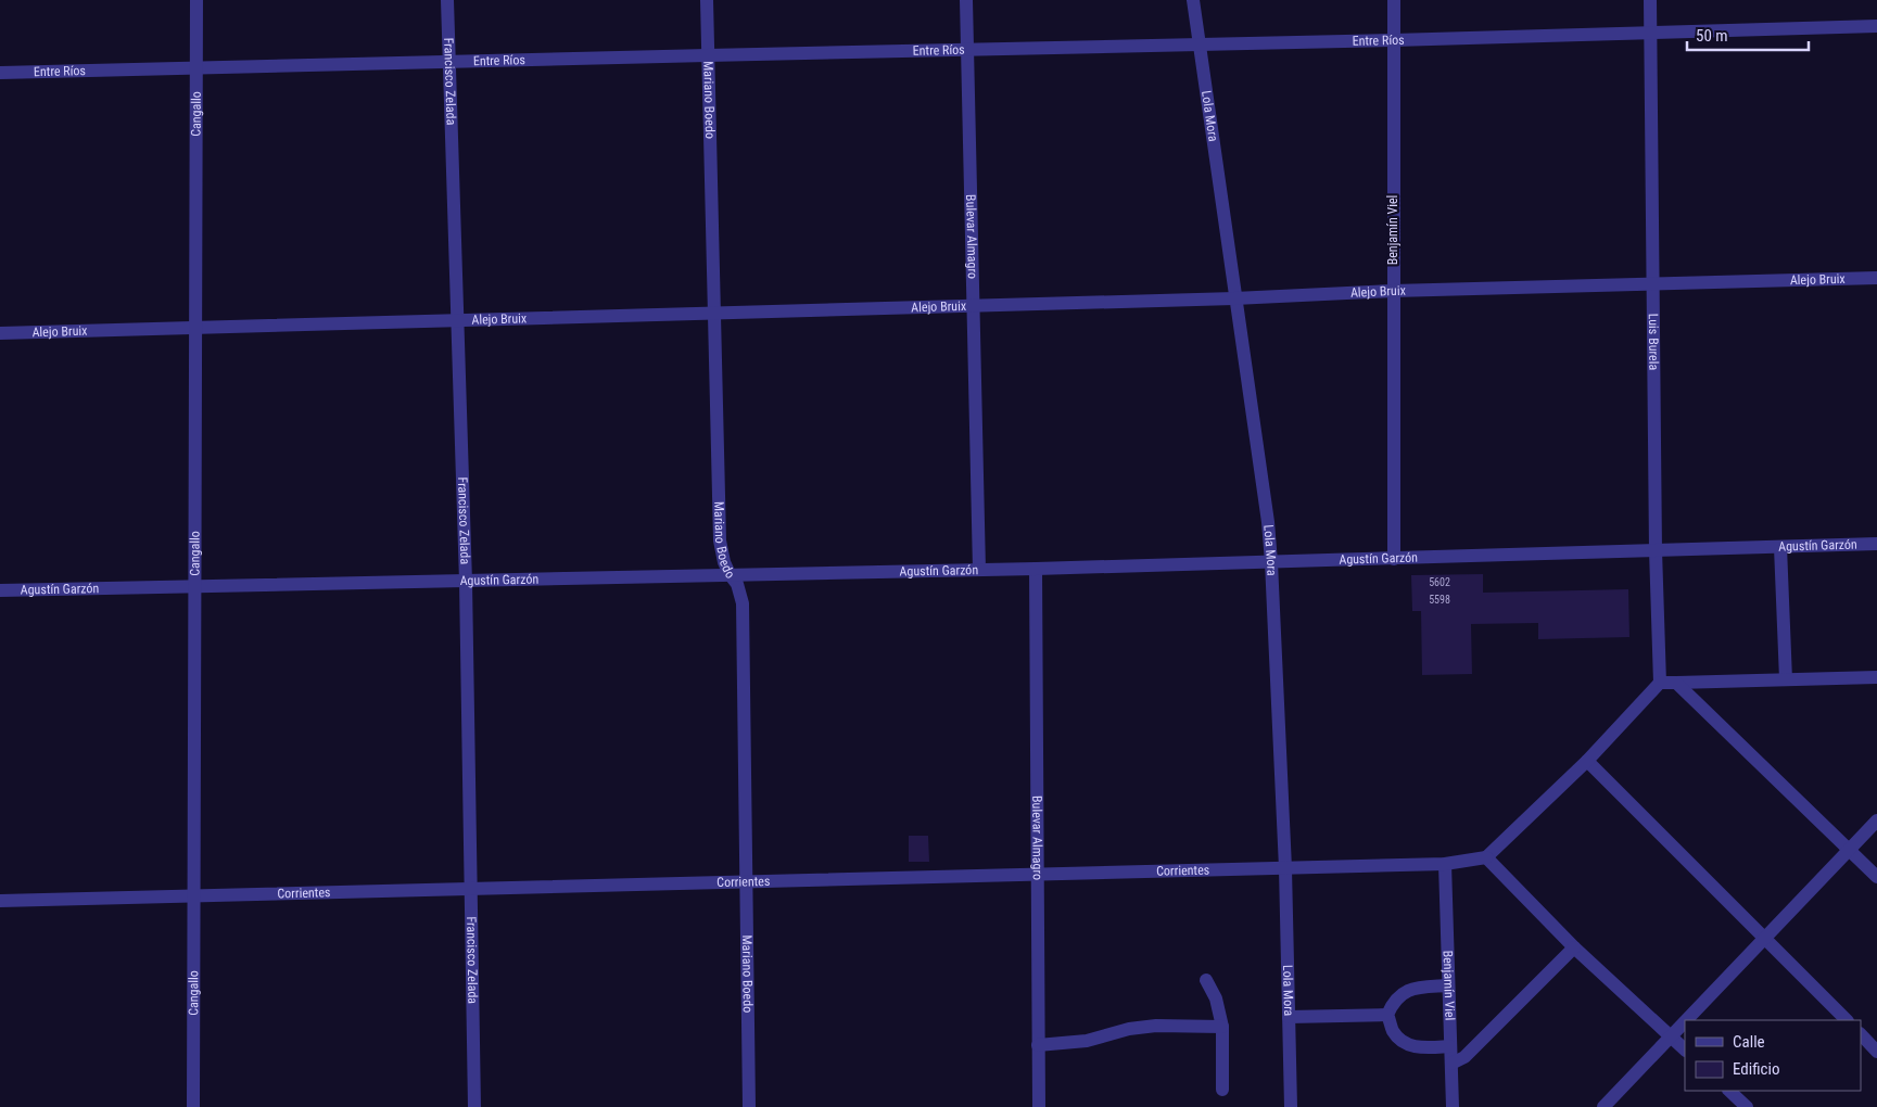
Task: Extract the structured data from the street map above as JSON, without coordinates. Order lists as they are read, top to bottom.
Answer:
{
  "streets": {
    "street": [
      "Entre Ríos",
      "Francisco Zelada",
      "Mariano Boedo",
      "Cangallo",
      "Lola Mora",
      "Benjamín Viel",
      "Bulevar Almagro",
      "Alejo Bruix",
      "Luis Burela",
      "Agustín Garzón",
      "Corrientes"
    ]
  },
  "crossings": [
    ["Entre Ríos", "Francisco Zelada"],
    ["Entre Ríos", "Mariano Boedo"],
    ["Entre Ríos", "Cangallo"],
    ["Entre Ríos", "Lola Mora"],
    ["Entre Ríos", "Benjamín Viel"],
    ["Entre Ríos", "Bulevar Almagro"],
    ["Entre Ríos", "Luis Burela"],
    ["Francisco Zelada", "Alejo Bruix"],
    ["Francisco Zelada", "Agustín Garzón"],
    ["Francisco Zelada", "Corrientes"],
    ["Mariano Boedo", "Alejo Bruix"],
    ["Mariano Boedo", "Agustín Garzón"],
    ["Mariano Boedo", "Corrientes"],
    ["Cangallo", "Alejo Bruix"],
    ["Cangallo", "Agustín Garzón"],
    ["Cangallo", "Corrientes"],
    ["Lola Mora", "Alejo Bruix"],
    ["Lola Mora", "Agustín Garzón"],
    ["Lola Mora", "Corrientes"],
    ["Benjamín Viel", "Alejo Bruix"],
    ["Benjamín Viel", "Agustín Garzón"],
    ["Benjamín Viel", "Corrientes"],
    ["Bulevar Almagro", "Alejo Bruix"],
    ["Bulevar Almagro", "Agustín Garzón"],
    ["Bulevar Almagro", "Corrientes"],
    ["Alejo Bruix", "Luis Burela"],
    ["Luis Burela", "Agustín Garzón"]
  ],
  "house_numbers": ["5602", "5598"],
  "legend": ["Calle", "Edificio"],
  "scale_bar": "50 m"
}
